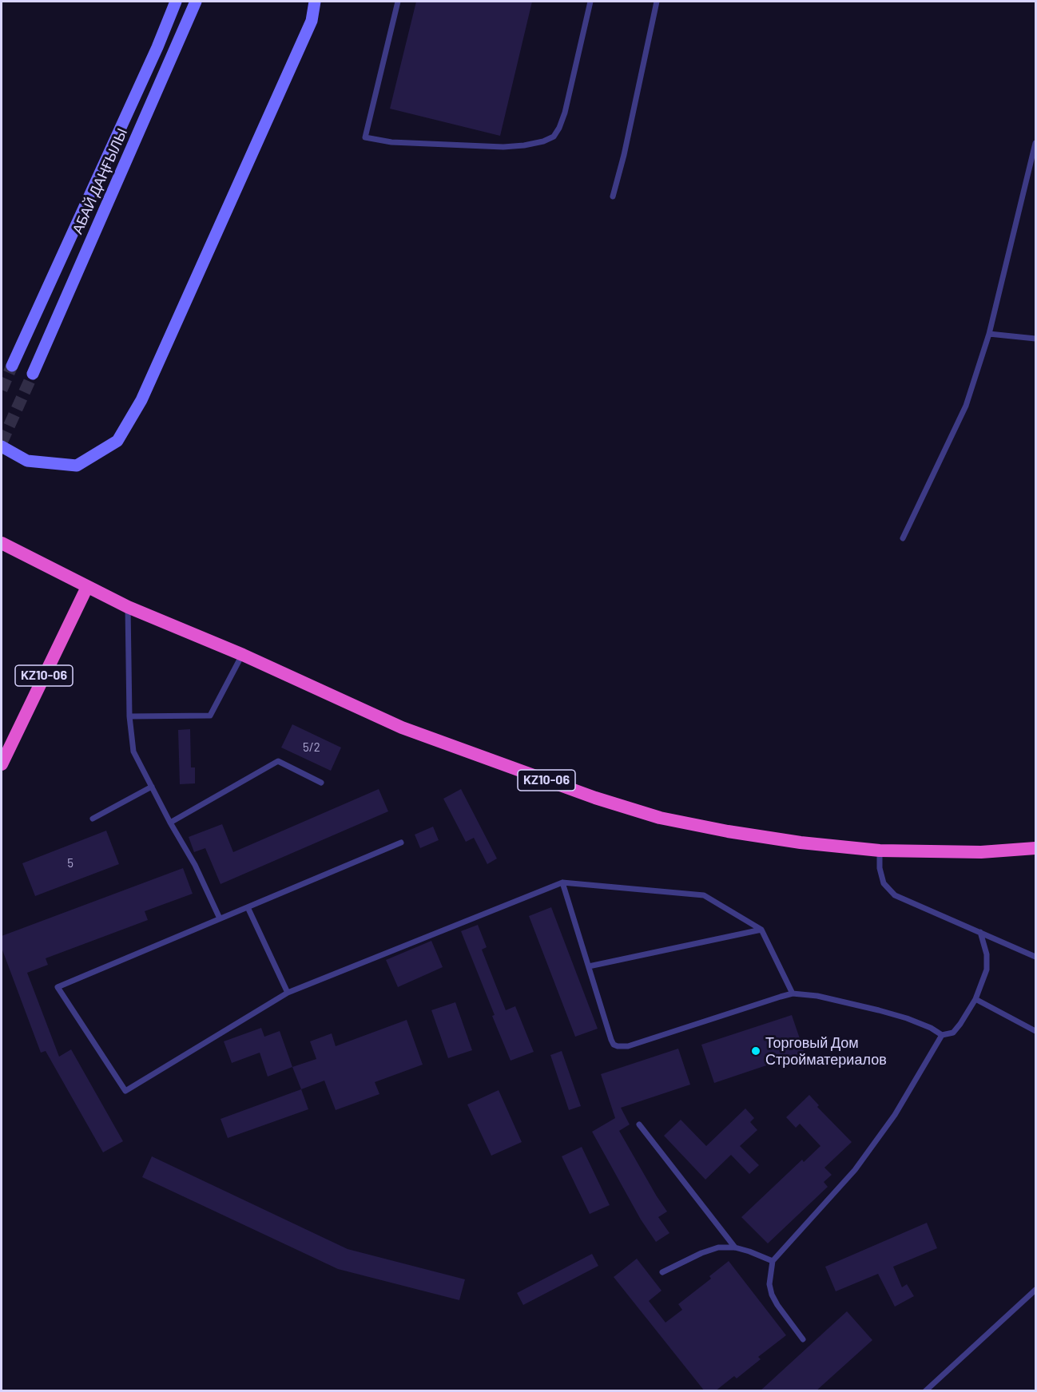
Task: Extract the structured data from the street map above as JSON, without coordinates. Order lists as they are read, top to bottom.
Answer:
{
  "streets": {
    "highway": ["KZ10-06"],
    "main road": ["АБАЙ ДАҢҒЫЛЫ"]
  },
  "places": ["Торговый Дом Стройматериалов"],
  "house_numbers": ["5/2", "5"]
}
